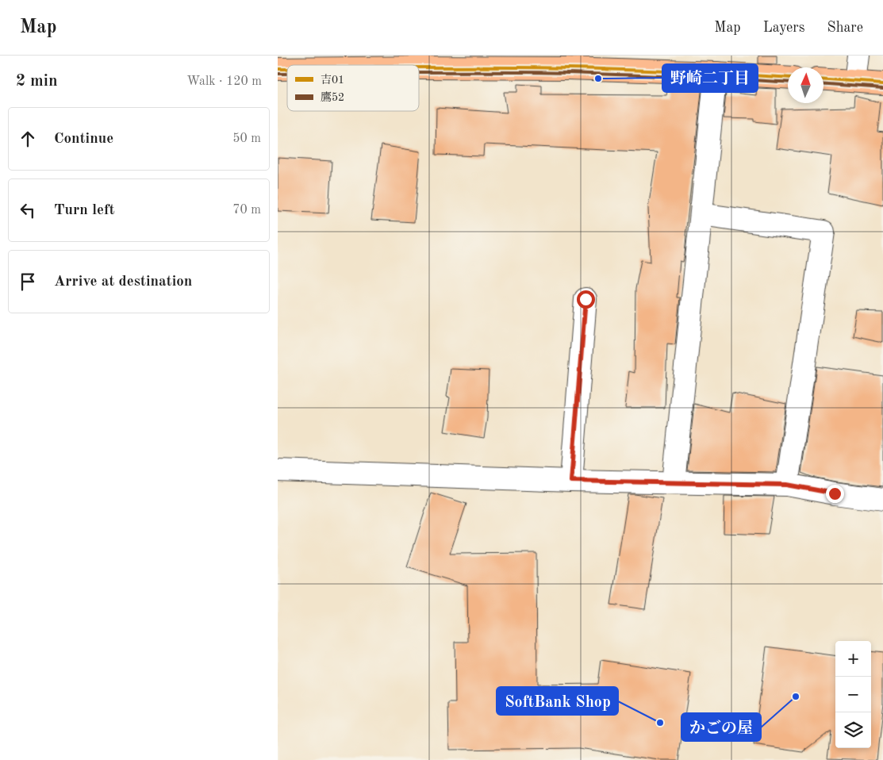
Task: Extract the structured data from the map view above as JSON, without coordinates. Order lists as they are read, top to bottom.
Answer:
{
  "places": ["野崎二丁目", "かごの屋", "SoftBank Shop"],
  "lines": ["transit line 吉01", "transit line 鷹52"],
  "legend": ["吉01", "鷹52"],
  "north": "top",
  "page": {
    "header": "Map",
    "nav": ["Map", "Layers", "Share"],
    "heading": ["2 min", "Walk · 120 m"],
    "list": [
      ["Continue", "50 m"],
      ["Turn left", "70 m"],
      "Arrive at destination"
    ],
    "map_buttons": ["+", "−"]
  }
}
